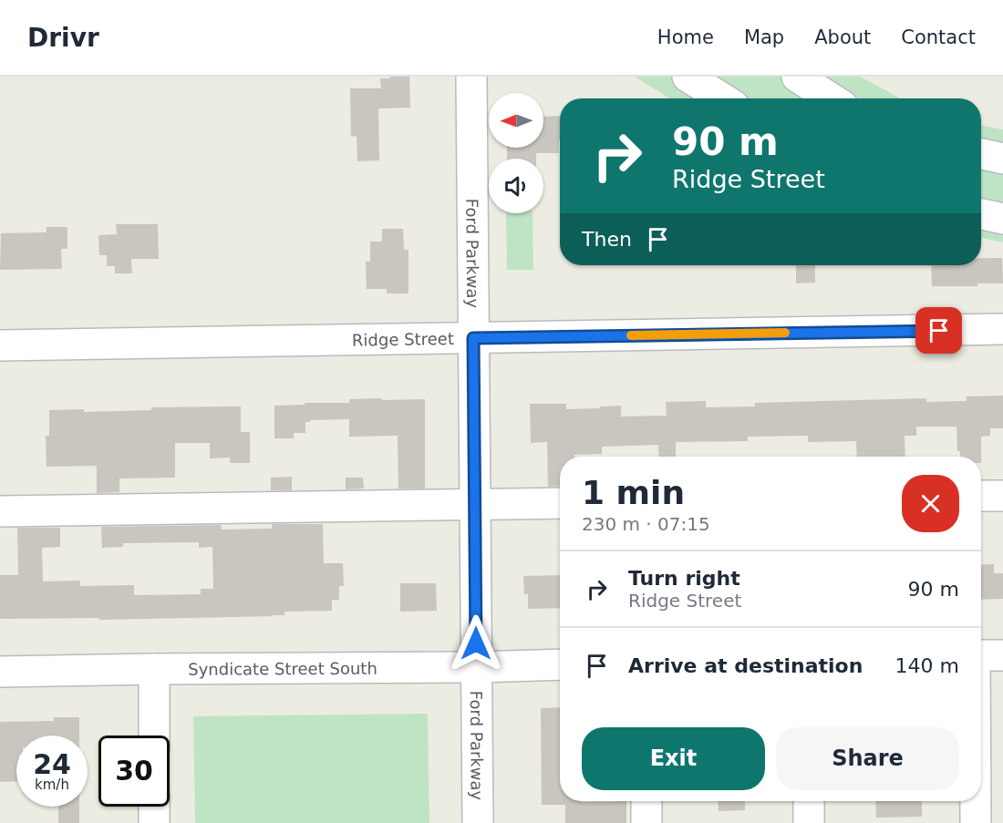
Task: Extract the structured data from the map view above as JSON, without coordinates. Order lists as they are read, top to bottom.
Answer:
{
  "streets": {
    "street": ["Ford Parkway", "Ridge Street", "Syndicate Street South"]
  },
  "crossings": [
    ["Ford Parkway", "Ridge Street"],
    ["Ford Parkway", "Syndicate Street South"]
  ],
  "north": "left",
  "page": {
    "header": "Drivr",
    "nav": [
      "Home",
      "Map",
      "About",
      "Contact"
    ],
    "turn": ["90 m", "Ridge Street"],
    "then": "Then",
    "heading": ["1 min", "230 m · 07:15"],
    "list": [
      {
        "name": "Turn right",
        "note": "Ridge Street",
        "value": "90 m"
      },
      {
        "name": "Arrive at destination",
        "value": "140 m"
      }
    ],
    "buttons": ["Exit", "Share"],
    "speed": "24 km/h",
    "limit": "30"
  }
}
